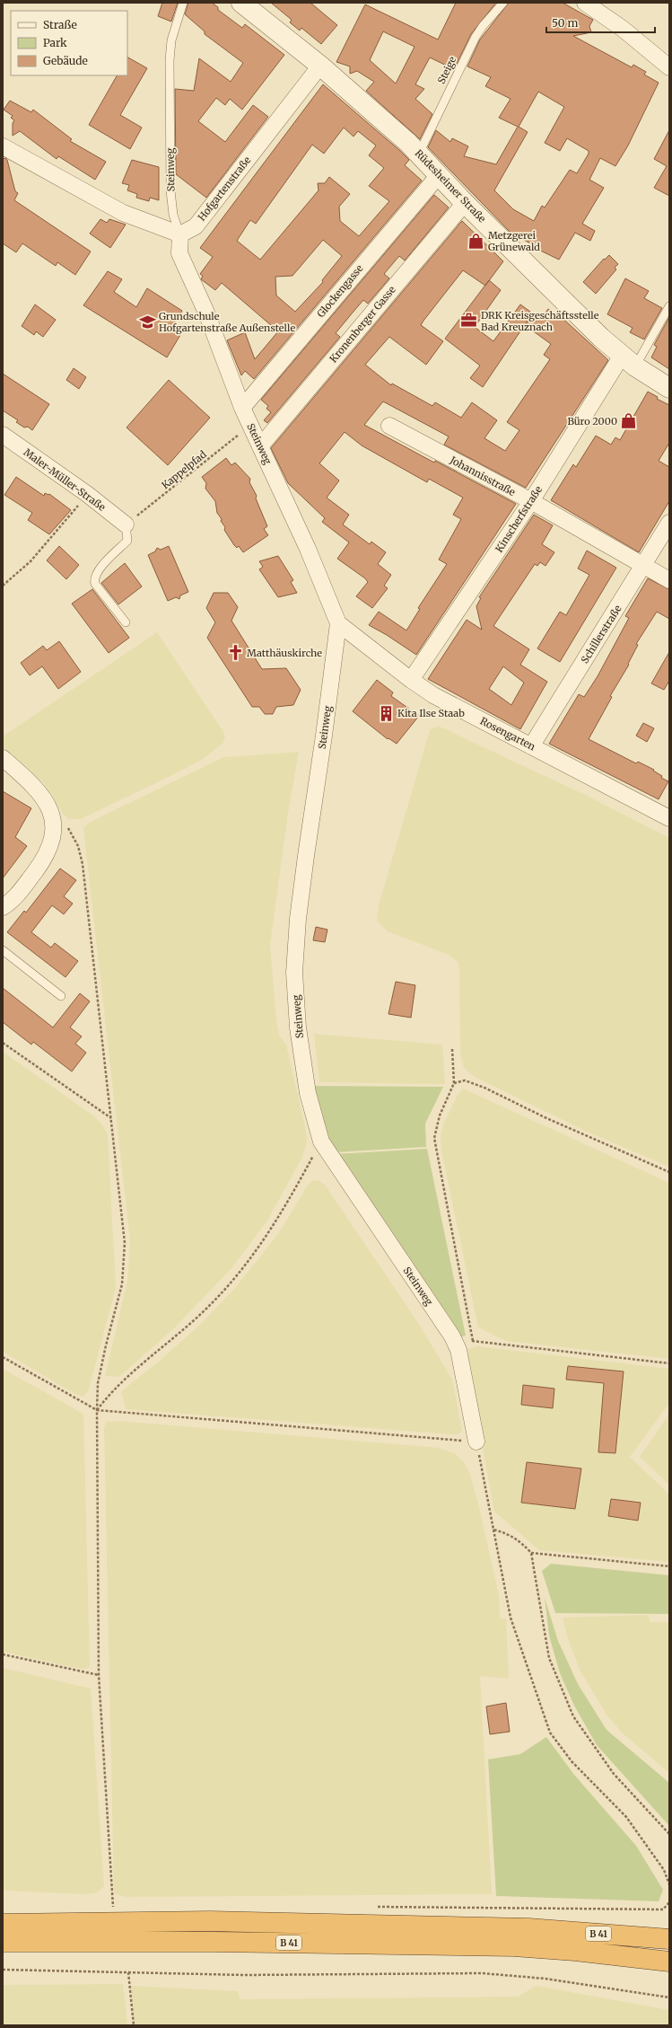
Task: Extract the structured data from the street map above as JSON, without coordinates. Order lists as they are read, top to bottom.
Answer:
{
  "streets": {
    "highway": ["B 41"],
    "street": [
      "Steinweg",
      "Rüdesheimer Straße",
      "Hofgartenstraße",
      "Glockengasse",
      "Kronenberger Gasse",
      "Johannisstraße",
      "Maler-Müller-Straße",
      "Kinscherfstraße",
      "Schillerstraße",
      "Rosengarten"
    ],
    "lane": ["Steige"],
    "path": ["Kappelpfad"]
  },
  "crossings": [
    ["Steige", "Rüdesheimer Straße"],
    ["Steinweg", "Hofgartenstraße"],
    ["Steinweg", "Glockengasse"],
    ["Steinweg", "Kronenberger Gasse"],
    ["Steinweg", "Kappelpfad"],
    ["Steinweg", "Rosengarten"],
    ["Rüdesheimer Straße", "Hofgartenstraße"],
    ["Rüdesheimer Straße", "Glockengasse"],
    ["Rüdesheimer Straße", "Kronenberger Gasse"],
    ["Rüdesheimer Straße", "Kinscherfstraße"],
    ["Kappelpfad", "Maler-Müller-Straße"],
    ["Johannisstraße", "Kinscherfstraße"],
    ["Johannisstraße", "Schillerstraße"],
    ["Kinscherfstraße", "Rosengarten"],
    ["Schillerstraße", "Rosengarten"]
  ],
  "places": {
    "shop": ["Metzgerei Grünewald", "Büro 2000"],
    "office": ["DRK Kreisgeschäftsstelle Bad Kreuznach"],
    "school or university": ["Grundschule Hofgartenstraße Außenstelle"],
    "church": ["Matthäuskirche"],
    "building": ["Kita Ilse Staab"]
  },
  "legend": ["Straße", "Park", "Gebäude"],
  "scale_bar": "50 m"
}
